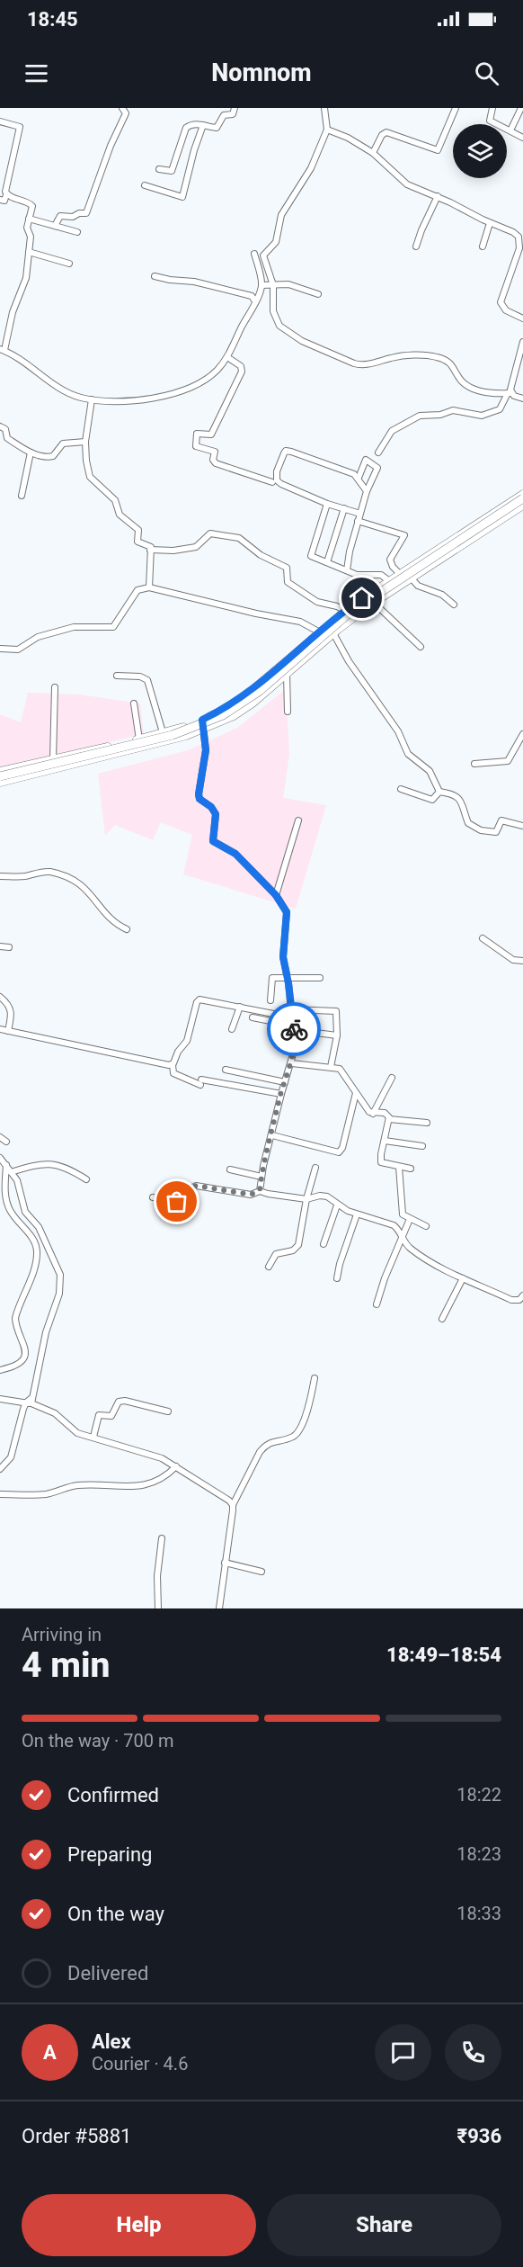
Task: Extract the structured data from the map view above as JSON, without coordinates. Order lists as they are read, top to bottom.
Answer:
{
  "page": {
    "status": "18:45",
    "header": "Nomnom",
    "heading": ["4 min", "Arriving in", "18:49–18:54"],
    "panel": [
      "Alex",
      "Courier · 4.6",
      "Order #5881",
      "₹936"
    ],
    "bar": "On the way · 700 m",
    "list": [
      ["Confirmed", "18:22"],
      ["Preparing", "18:23"],
      ["On the way", "18:33"],
      "Delivered"
    ],
    "round": "A",
    "buttons": ["Help", "Share"]
  }
}
